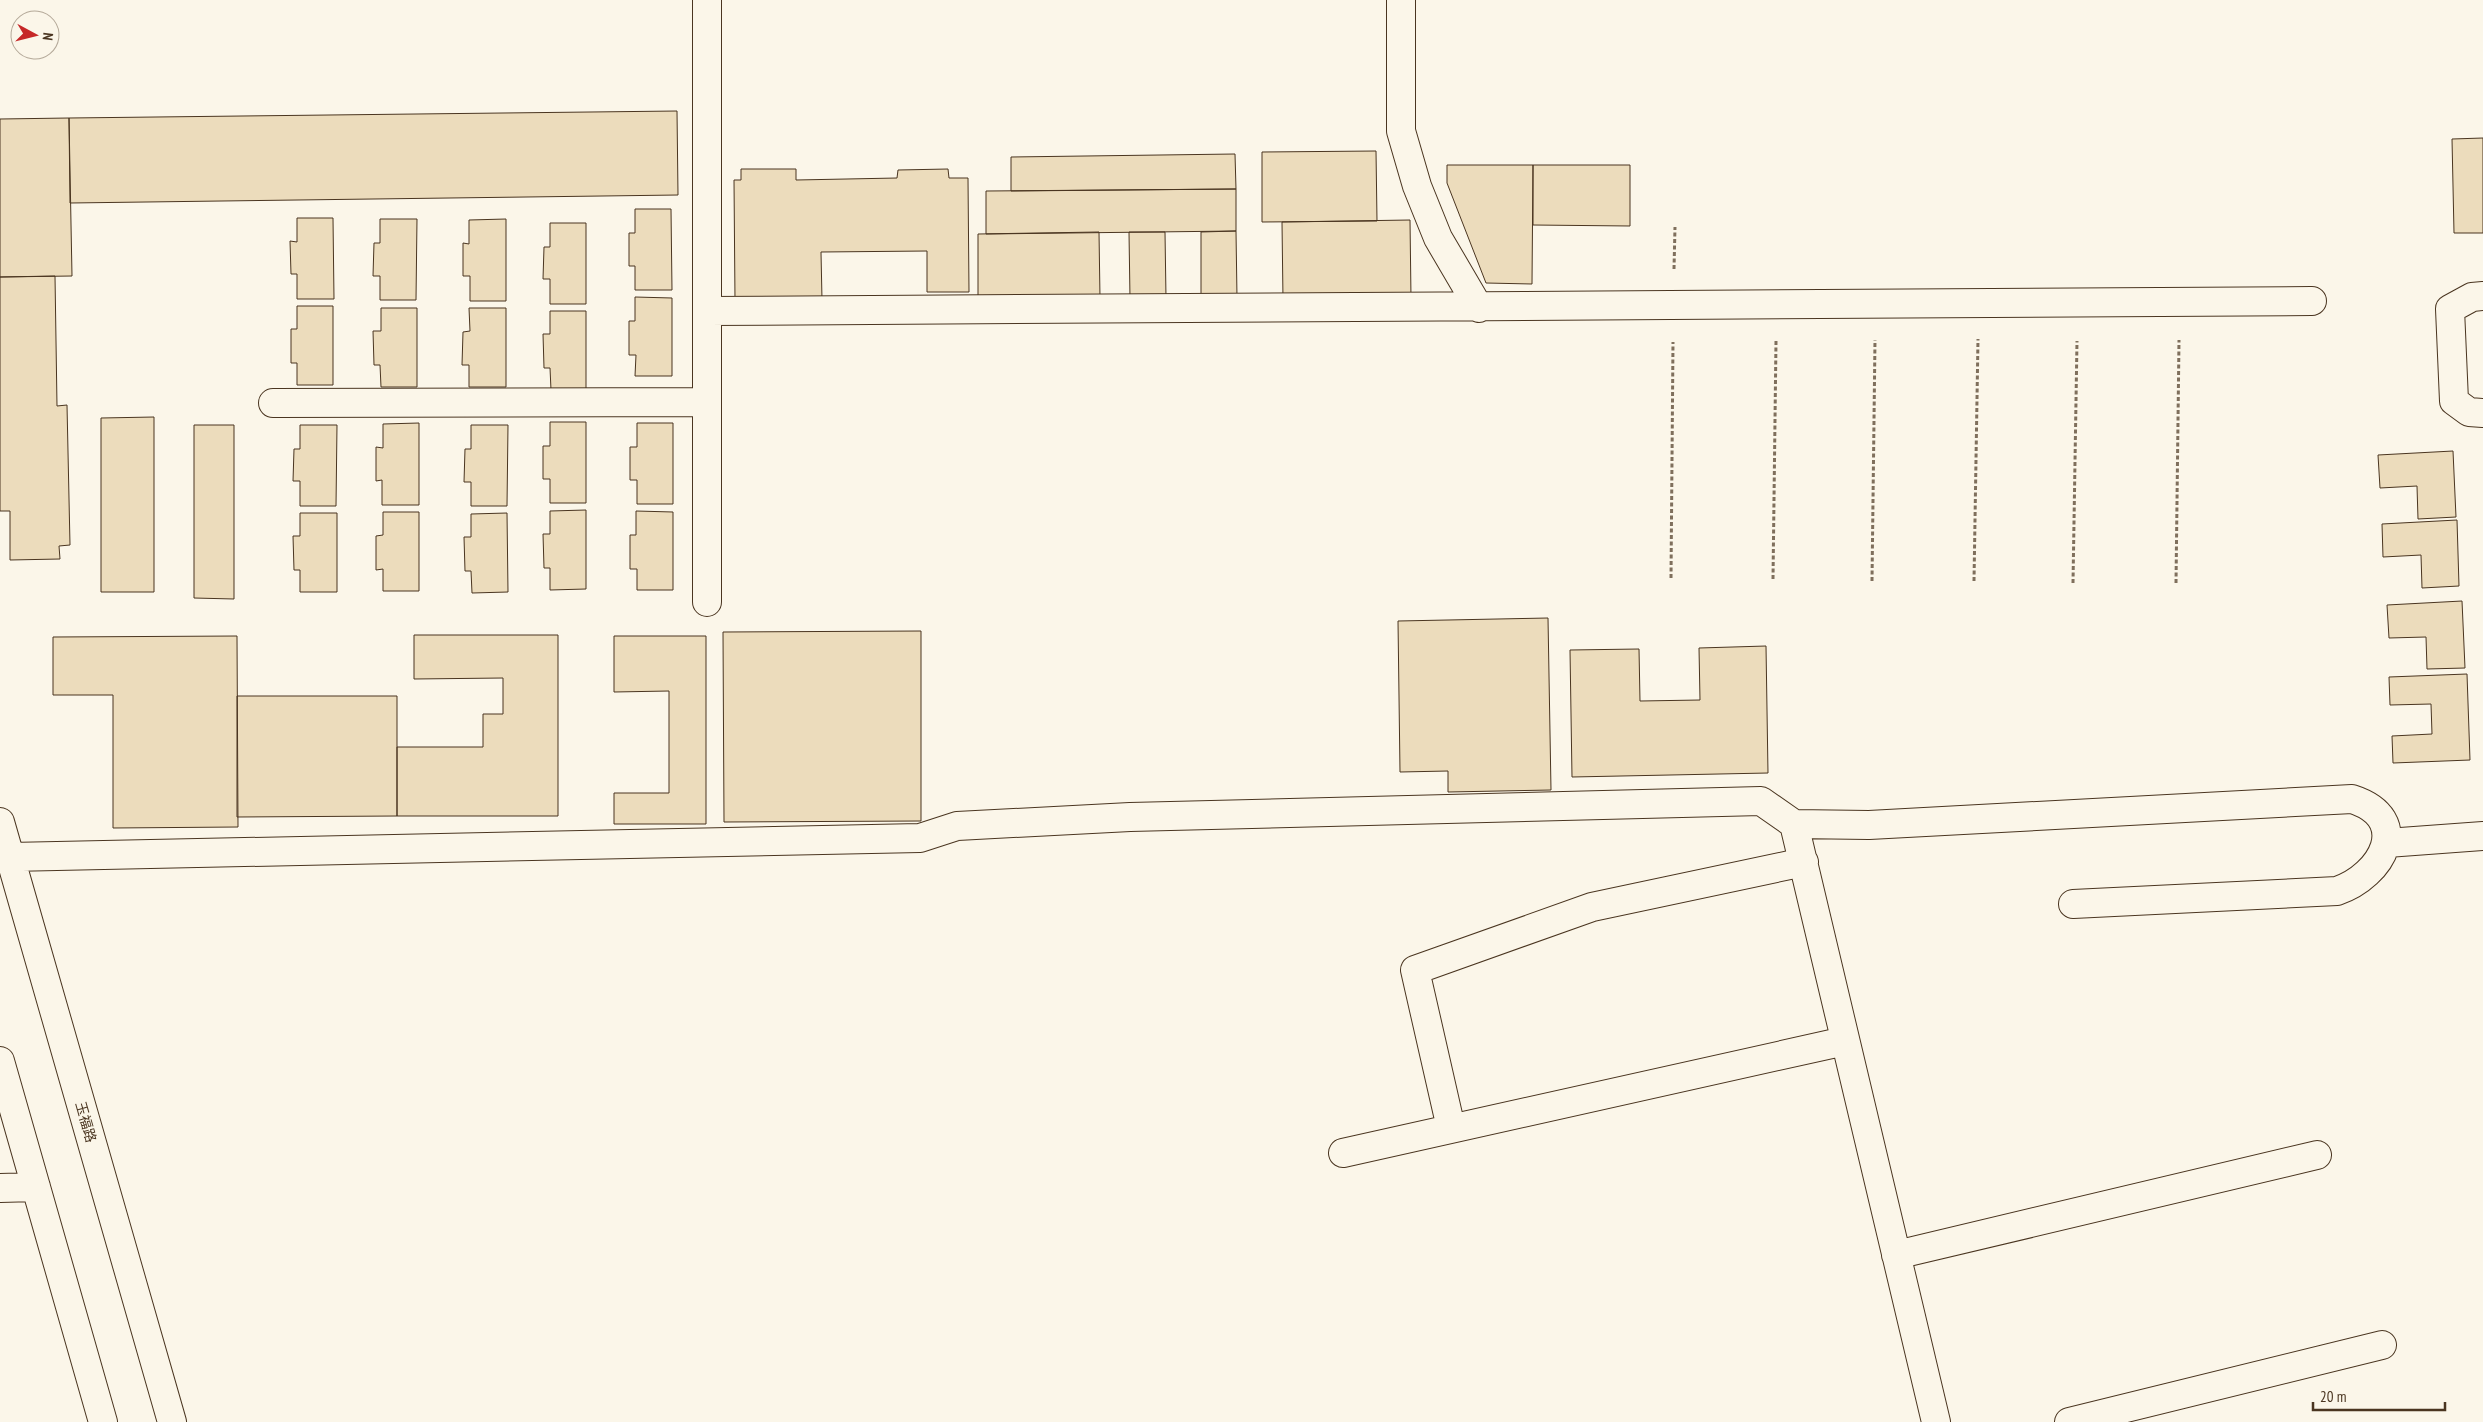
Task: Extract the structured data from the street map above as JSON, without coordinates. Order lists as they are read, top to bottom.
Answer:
{
  "streets": {
    "street": ["玉福路"]
  },
  "scale_bar": "20 m",
  "north": "right"
}
